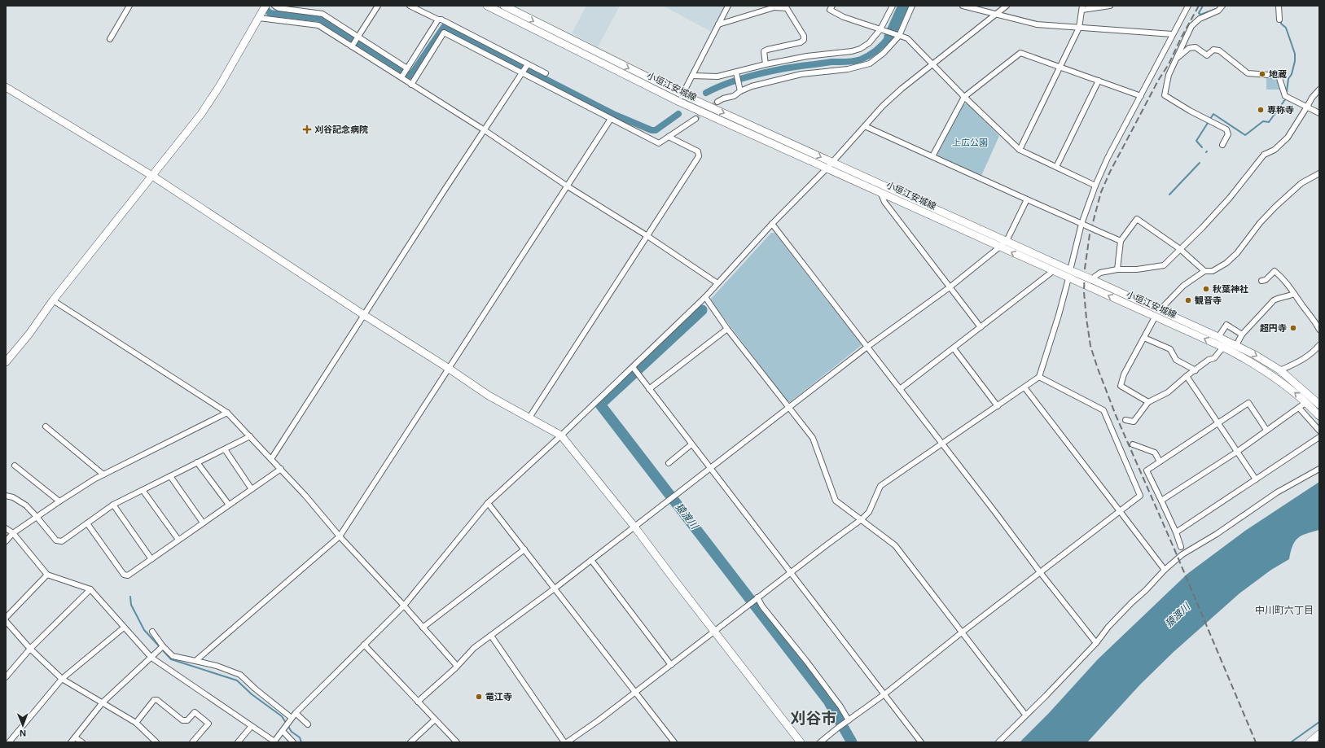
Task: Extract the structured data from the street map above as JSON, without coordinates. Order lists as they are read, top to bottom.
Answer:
{
  "streets": {
    "main road": ["小垣江安城線"]
  },
  "districts": ["中川町六丁目", "刈谷市"],
  "water": ["猿渡川"],
  "parks": ["上広公園"],
  "places": {
    "other": [
      "地蔵",
      "専称寺",
      "秋葉神社",
      "観音寺",
      "超円寺",
      "竜江寺"
    ],
    "health": ["刈谷記念病院"]
  },
  "north": "bottom"
}
